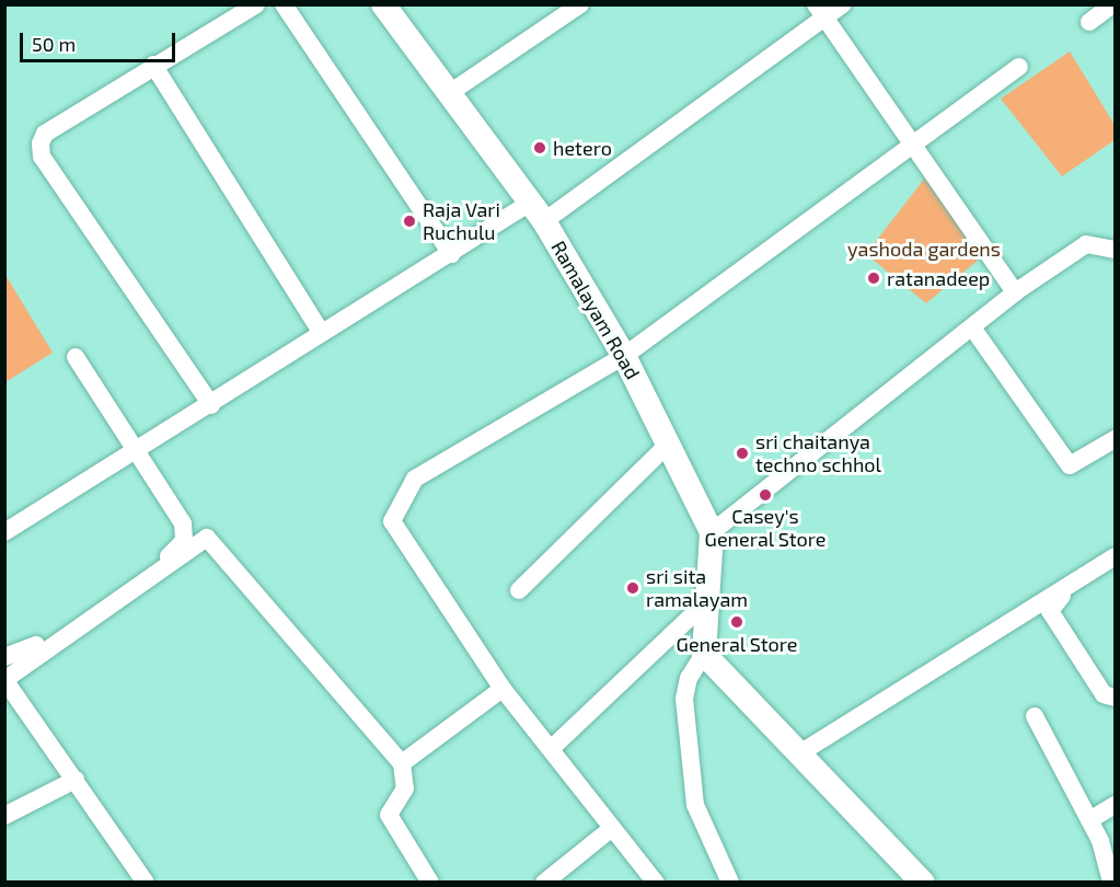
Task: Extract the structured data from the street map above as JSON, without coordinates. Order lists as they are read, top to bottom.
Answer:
{
  "streets": {
    "street": ["Ramalayam Road"]
  },
  "parks": ["yashoda gardens"],
  "places": [
    "hetero",
    "Raja Vari Ruchulu",
    "ratanadeep",
    "sri chaitanya techno schhol",
    "Casey's General Store",
    "sri sita ramalayam",
    "General Store"
  ],
  "scale_bar": "50 m"
}
